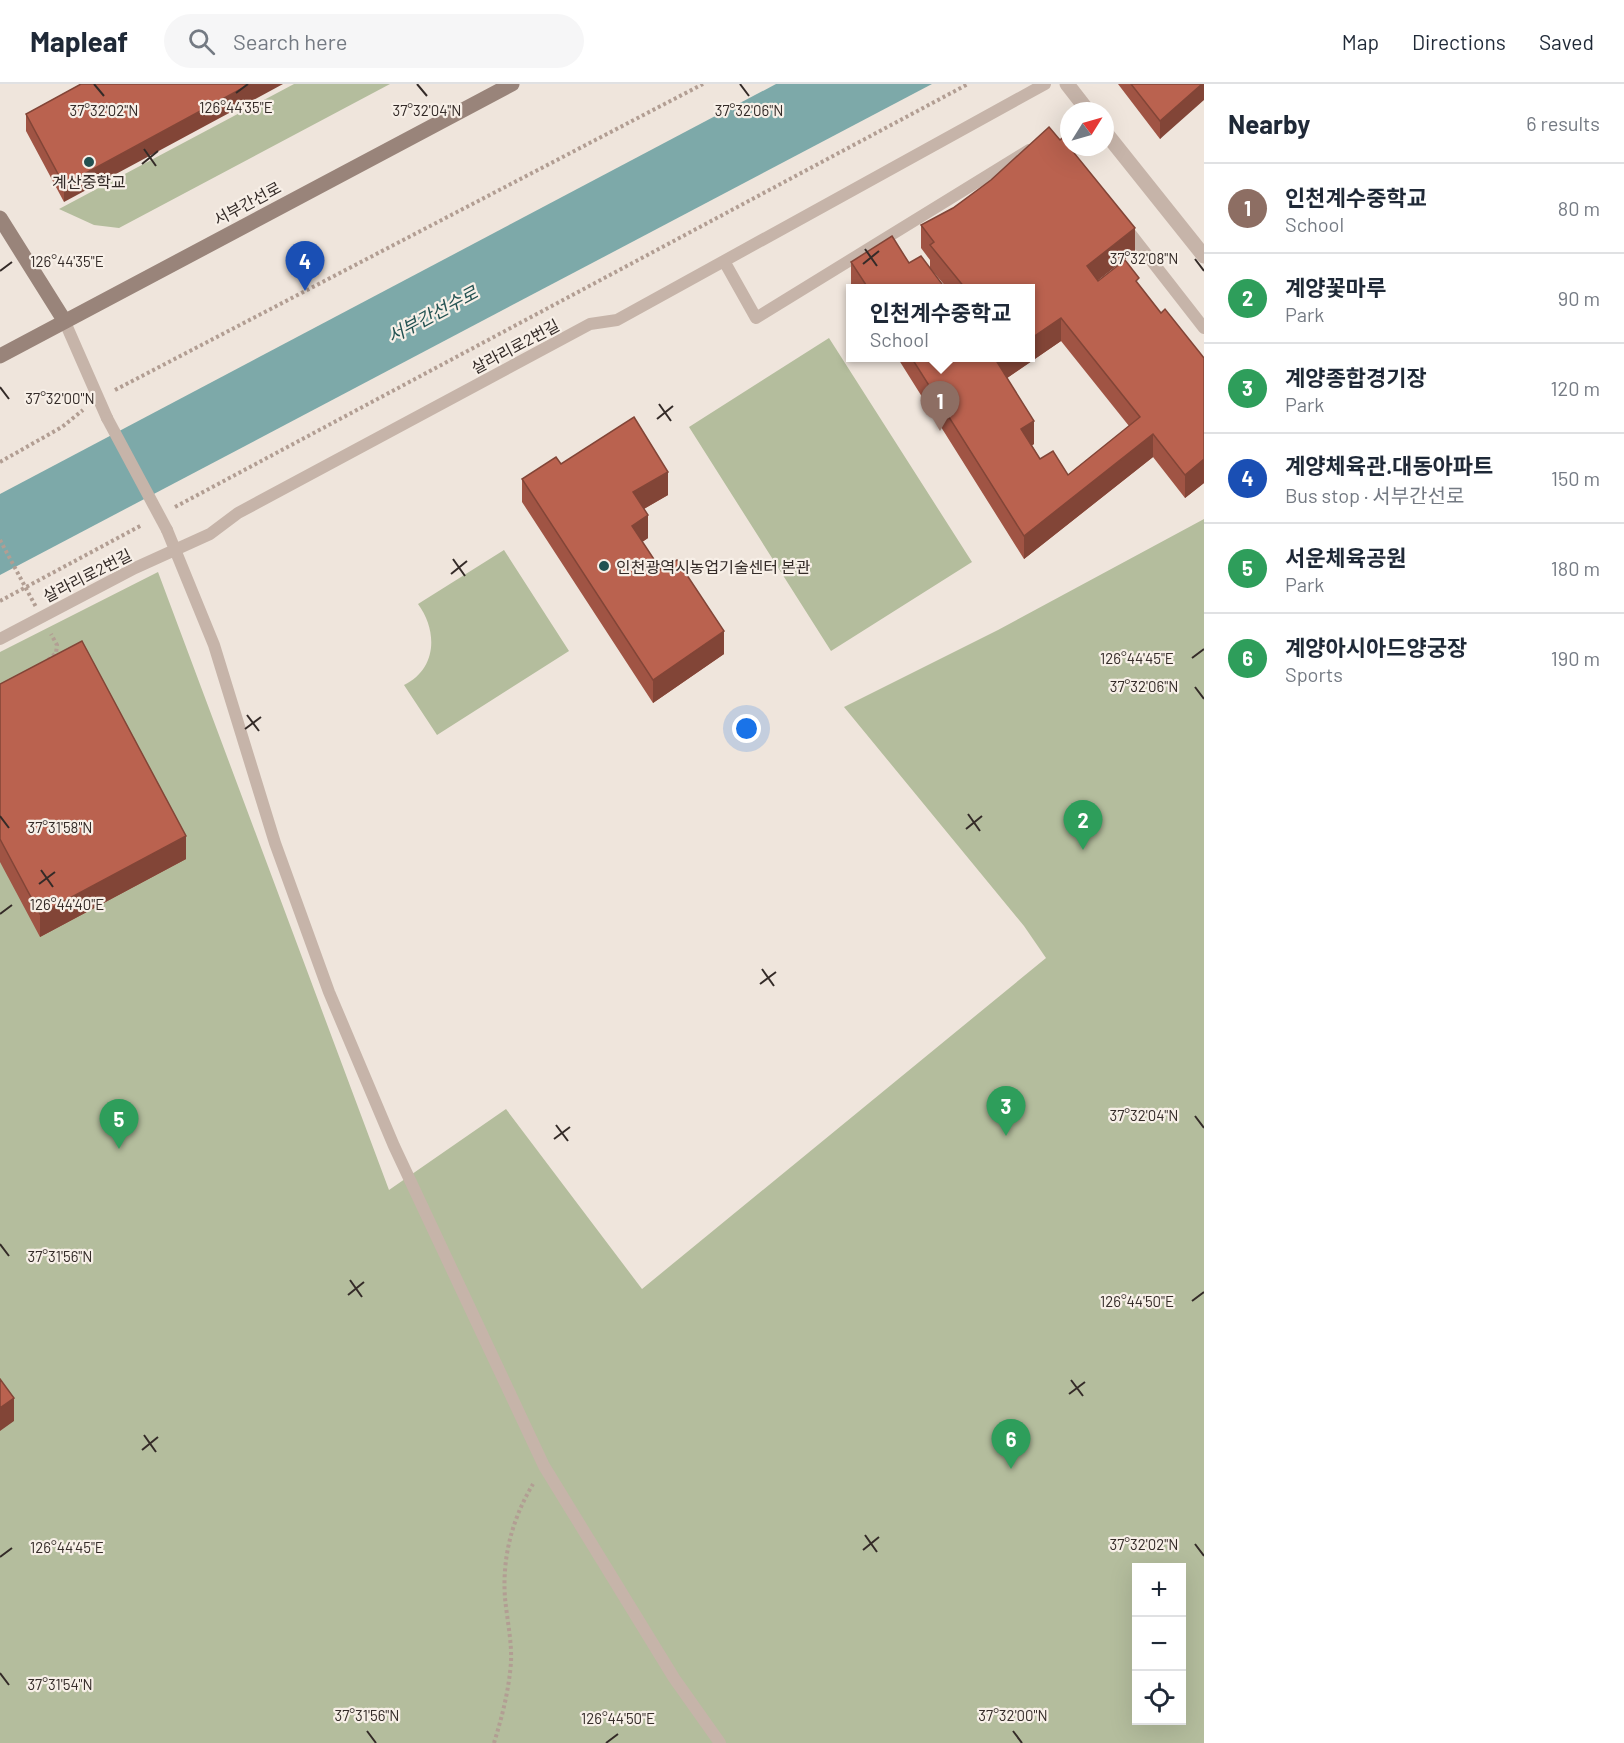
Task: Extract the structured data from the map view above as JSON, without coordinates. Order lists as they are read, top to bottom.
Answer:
{
  "streets": {
    "main road": ["서부간선로"],
    "lane": ["살라리로2번길"]
  },
  "water": ["서부간선수로"],
  "places": ["계산중학교", "인천광역시농업기술센터 본관"],
  "north": "top right",
  "page": {
    "header": "Mapleaf",
    "search": "Search here",
    "nav": ["Map", "Directions", "Saved"],
    "heading": ["Nearby", "6 results"],
    "list": [
      {
        "mark": "1",
        "name": "인천계수중학교",
        "note": "School",
        "value": "80 m"
      },
      {
        "mark": "2",
        "name": "계양꽃마루",
        "note": "Park",
        "value": "90 m"
      },
      {
        "mark": "3",
        "name": "계양종합경기장",
        "note": "Park",
        "value": "120 m"
      },
      {
        "mark": "4",
        "name": "계양체육관.대동아파트",
        "note": "Bus stop · 서부간선로",
        "value": "150 m"
      },
      {
        "mark": "5",
        "name": "서운체육공원",
        "note": "Park",
        "value": "180 m"
      },
      {
        "mark": "6",
        "name": "계양아시아드양궁장",
        "note": "Sports",
        "value": "190 m"
      }
    ],
    "pins": [
      "4",
      "1",
      "2",
      "3",
      "5",
      "6"
    ],
    "popup": ["인천계수중학교", "School"],
    "map_buttons": ["+", "−"]
  },
  "coordinates": [
    "126°44'35\"E",
    "37°32'02\"N",
    "37°32'04\"N",
    "37°32'06\"N",
    "37°32'08\"N",
    "37°32'00\"N",
    "126°44'45\"E",
    "37°31'58\"N",
    "126°44'40\"E",
    "37°31'56\"N",
    "126°44'50\"E",
    "37°31'54\"N"
  ]
}
